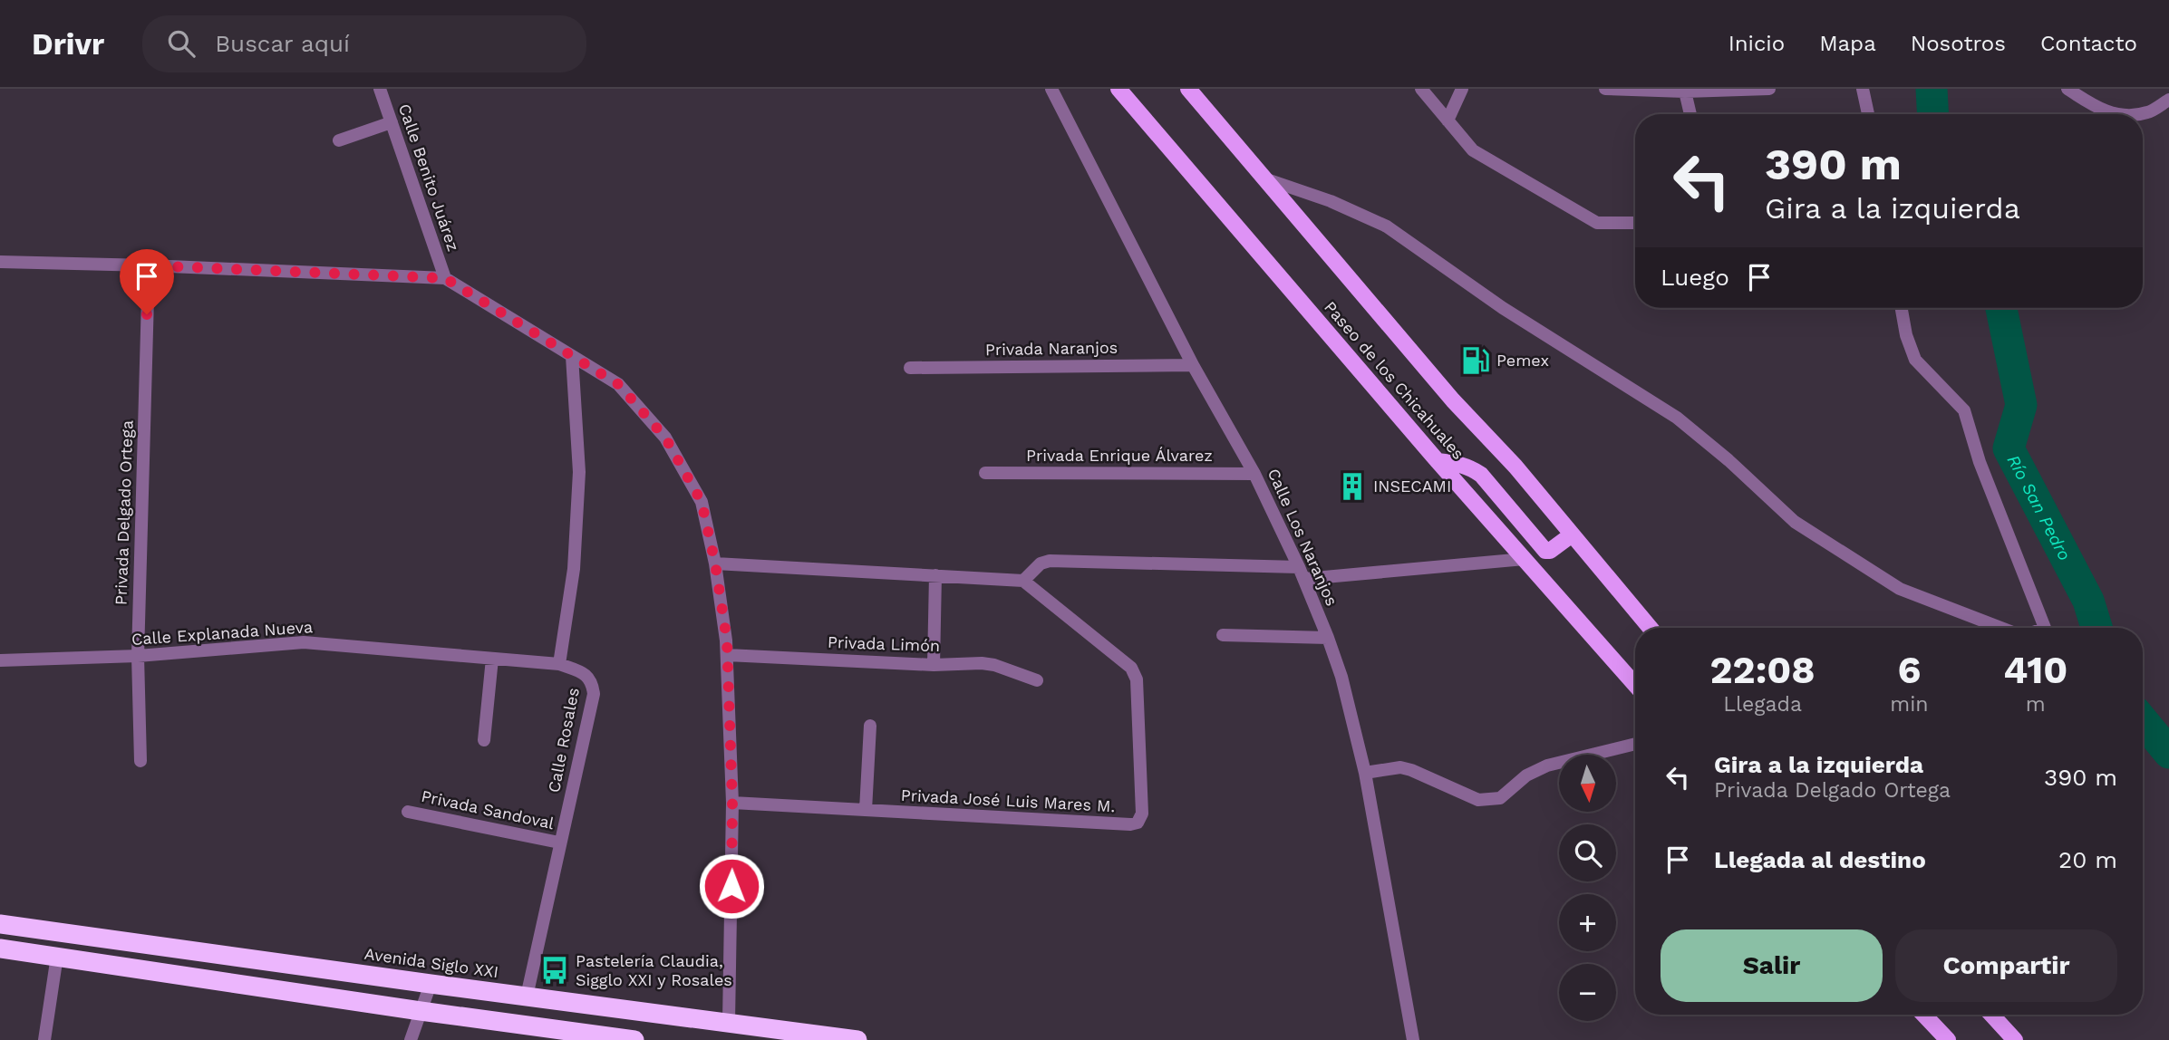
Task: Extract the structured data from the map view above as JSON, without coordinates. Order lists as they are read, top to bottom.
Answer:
{
  "streets": {
    "highway": ["Avenida Siglo XXI"],
    "main road": ["Paseo de los Chicahuales"],
    "street": [
      "Calle Benito Juárez",
      "Privada Naranjos",
      "Privada Enrique Álvarez",
      "Privada Delgado Ortega",
      "Calle Los Naranjos",
      "Calle Explanada Nueva",
      "Privada Limón",
      "Calle Rosales",
      "Privada José Luis Mares M.",
      "Privada Sandoval"
    ]
  },
  "crossings": [
    ["Privada Naranjos", "Calle Los Naranjos"],
    ["Privada Enrique Álvarez", "Calle Los Naranjos"],
    ["Privada Delgado Ortega", "Calle Explanada Nueva"],
    ["Calle Explanada Nueva", "Calle Rosales"],
    ["Calle Rosales", "Privada Sandoval"],
    ["Calle Rosales", "Avenida Siglo XXI"]
  ],
  "water": ["Río San Pedro"],
  "places": {
    "fuel station": ["Pemex"],
    "building": ["INSECAMI"],
    "bus stop": ["Pastelería Claudia, Sigglo XXI y Rosales"]
  },
  "north": "bottom",
  "page": {
    "header": "Drivr",
    "search": "Buscar aquí",
    "nav": [
      "Inicio",
      "Mapa",
      "Nosotros",
      "Contacto"
    ],
    "turn": ["390 m", "Gira a la izquierda"],
    "then": "Luego",
    "eta": [
      "22:08",
      "Llegada",
      "6",
      "min",
      "410",
      "m"
    ],
    "list": [
      {
        "name": "Gira a la izquierda",
        "note": "Privada Delgado Ortega",
        "value": "390 m"
      },
      {
        "name": "Llegada al destino",
        "value": "20 m"
      }
    ],
    "map_buttons": ["+", "−"],
    "buttons": ["Salir", "Compartir"]
  }
}
